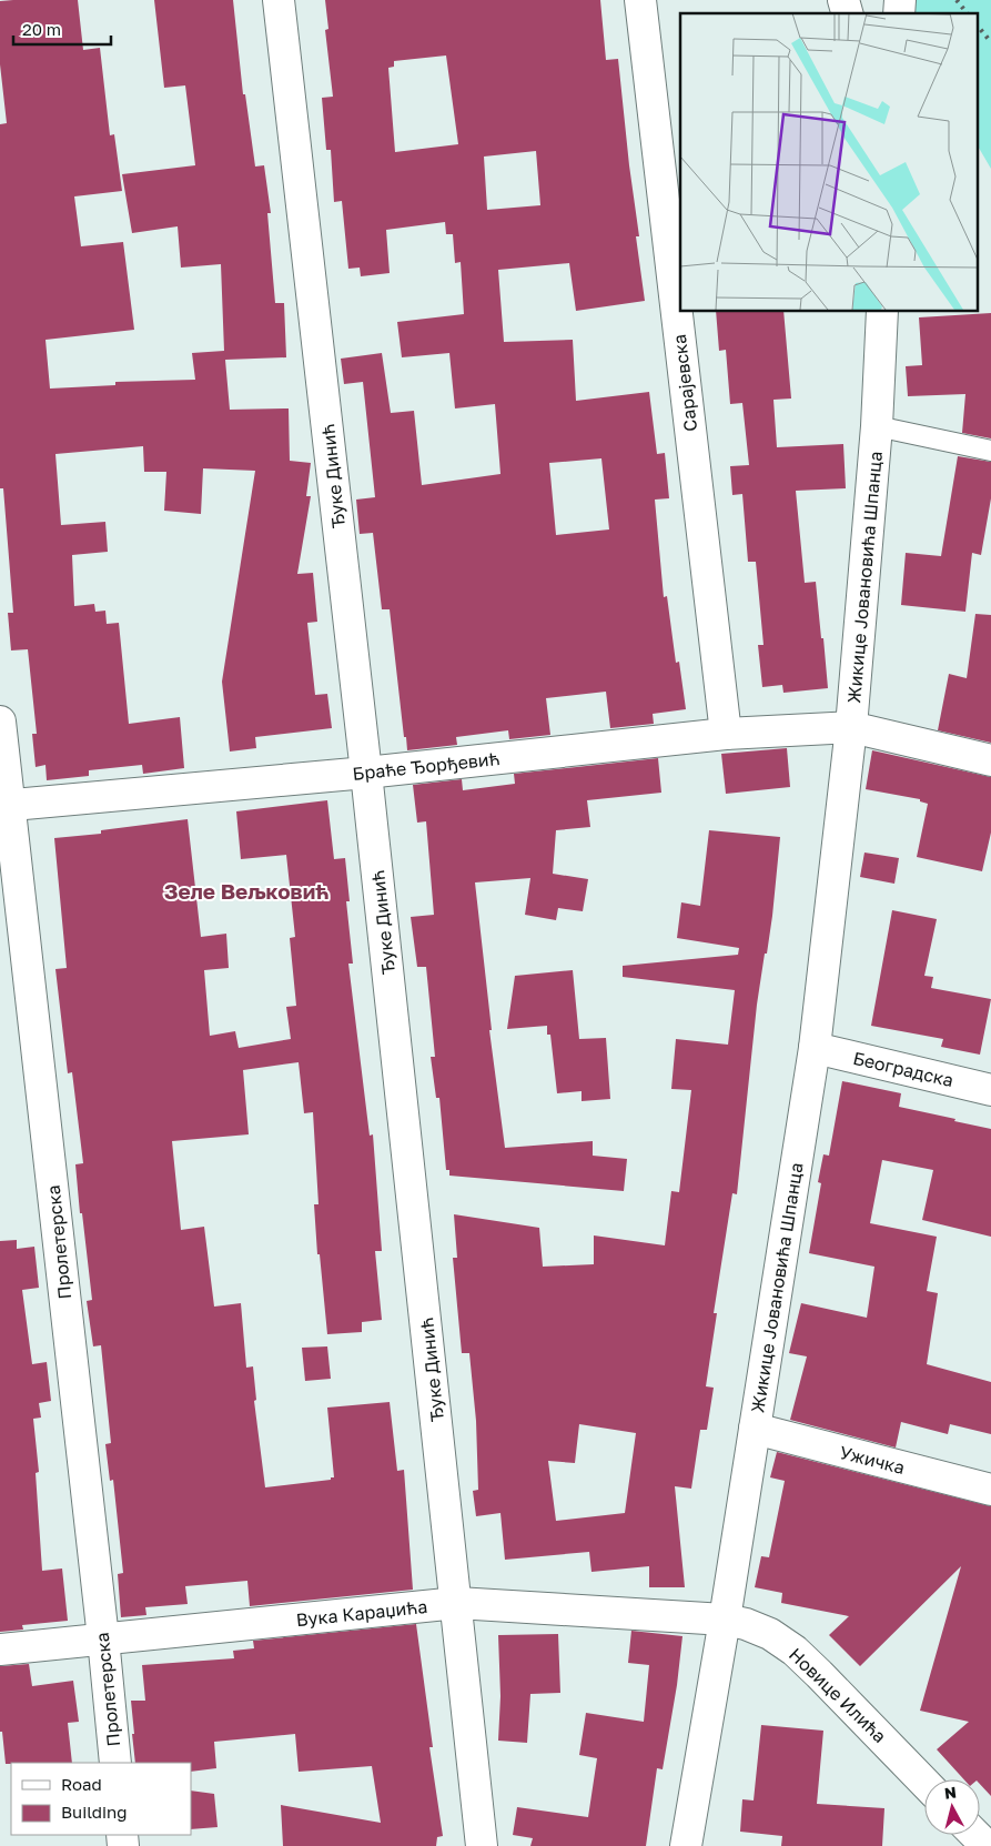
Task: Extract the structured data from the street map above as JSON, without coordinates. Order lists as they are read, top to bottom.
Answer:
{
  "streets": {
    "street": [
      "Сарајевска",
      "Ђуке Динић",
      "Жикице Јовановића Шпанца",
      "Браће Ђорђевић",
      "Београдска",
      "Пролетерска",
      "Ужичка",
      "Вука Караџића",
      "Новице Илића"
    ]
  },
  "crossings": [
    ["Сарајевска", "Браће Ђорђевић"],
    ["Ђуке Динић", "Браће Ђорђевић"],
    ["Ђуке Динић", "Вука Караџића"],
    ["Жикице Јовановића Шпанца", "Браће Ђорђевић"],
    ["Жикице Јовановића Шпанца", "Београдска"],
    ["Жикице Јовановића Шпанца", "Ужичка"],
    ["Жикице Јовановића Шпанца", "Вука Караџића"],
    ["Жикице Јовановића Шпанца", "Новице Илића"],
    ["Браће Ђорђевић", "Пролетерска"],
    ["Пролетерска", "Вука Караџића"],
    ["Вука Караџића", "Новице Илића"]
  ],
  "districts": ["Зеле Вељковић"],
  "legend": ["Road", "Building"],
  "scale_bar": "20 m",
  "north": "top"
}
